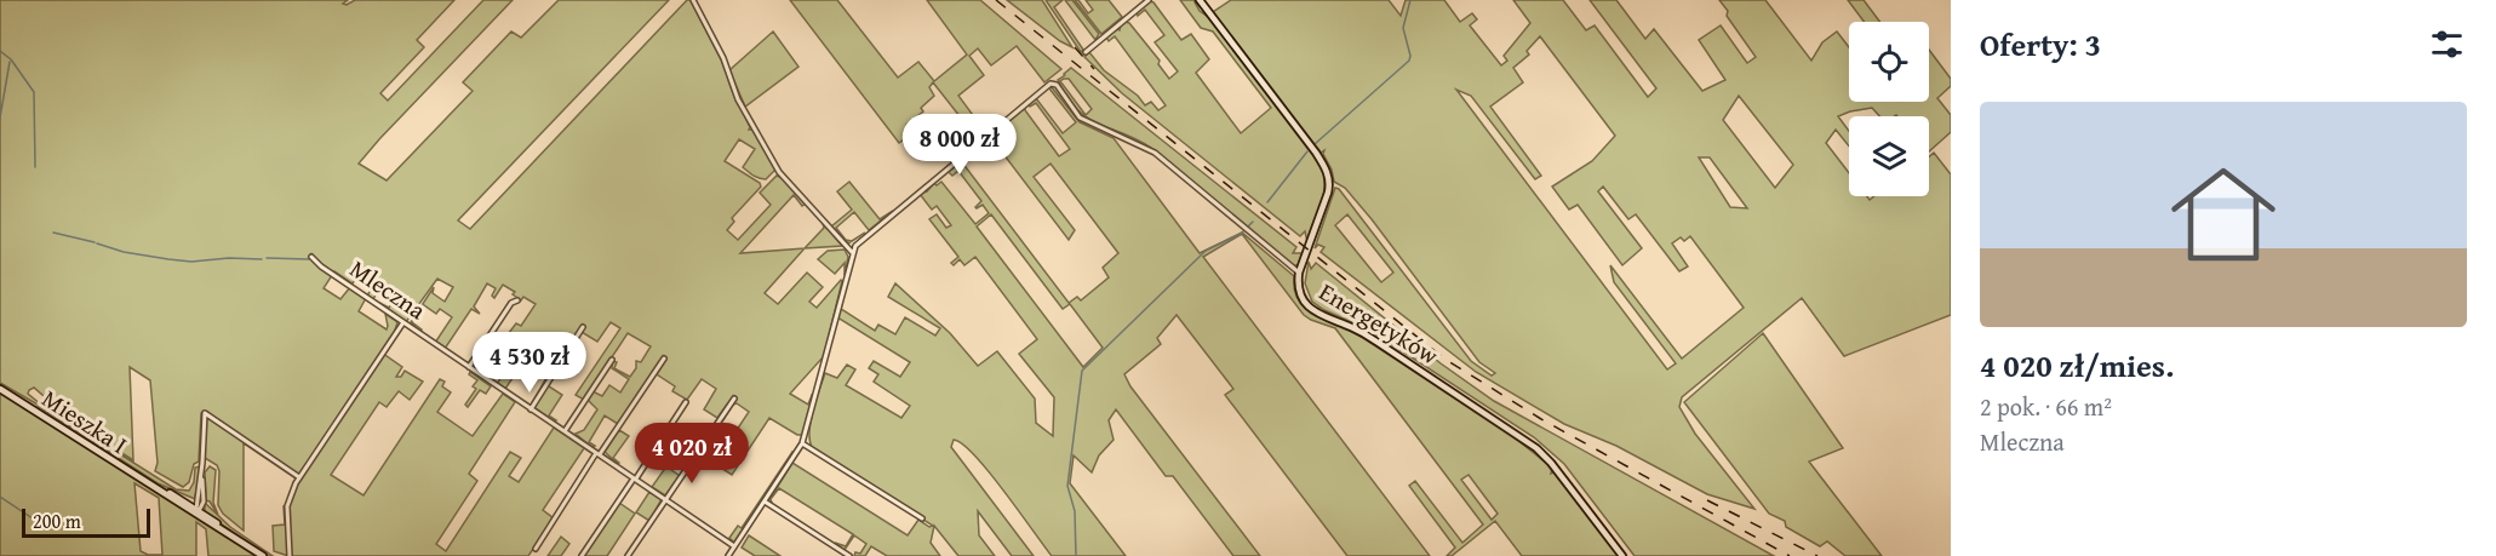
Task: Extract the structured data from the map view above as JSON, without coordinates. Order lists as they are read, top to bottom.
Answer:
{
  "streets": {
    "main road": ["Energetyków", "Mieszka I"],
    "street": ["Mleczna"]
  },
  "scale_bar": "200 m",
  "page": {
    "heading": "Oferty: 3",
    "list": [
      {
        "name": "4 020 zł/mies.",
        "note": "2 pok. · 66 m² · Mleczna"
      }
    ],
    "price": ["8 000 zł", "4 530 zł", "4 020 zł"],
    "scale": "200 m"
  }
}
